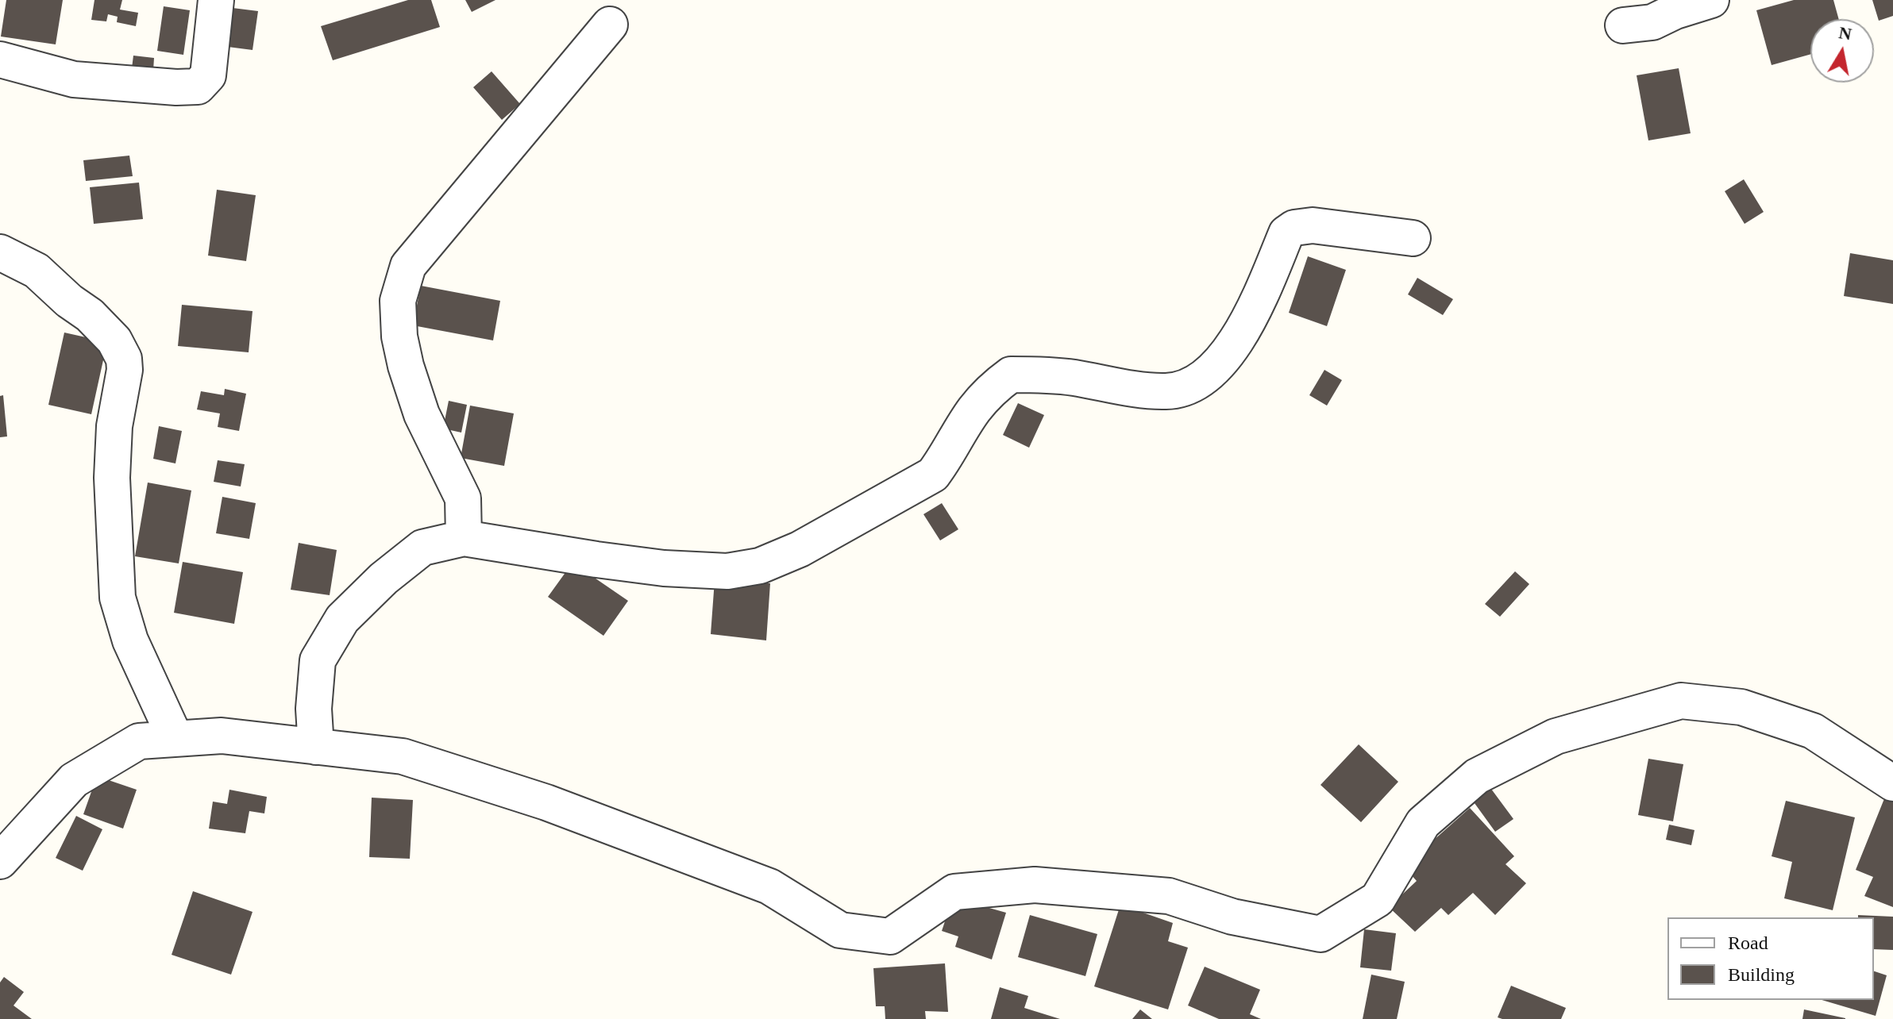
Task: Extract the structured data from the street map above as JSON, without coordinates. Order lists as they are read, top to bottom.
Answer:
{
  "legend": ["Road", "Building"],
  "north": "top"
}
